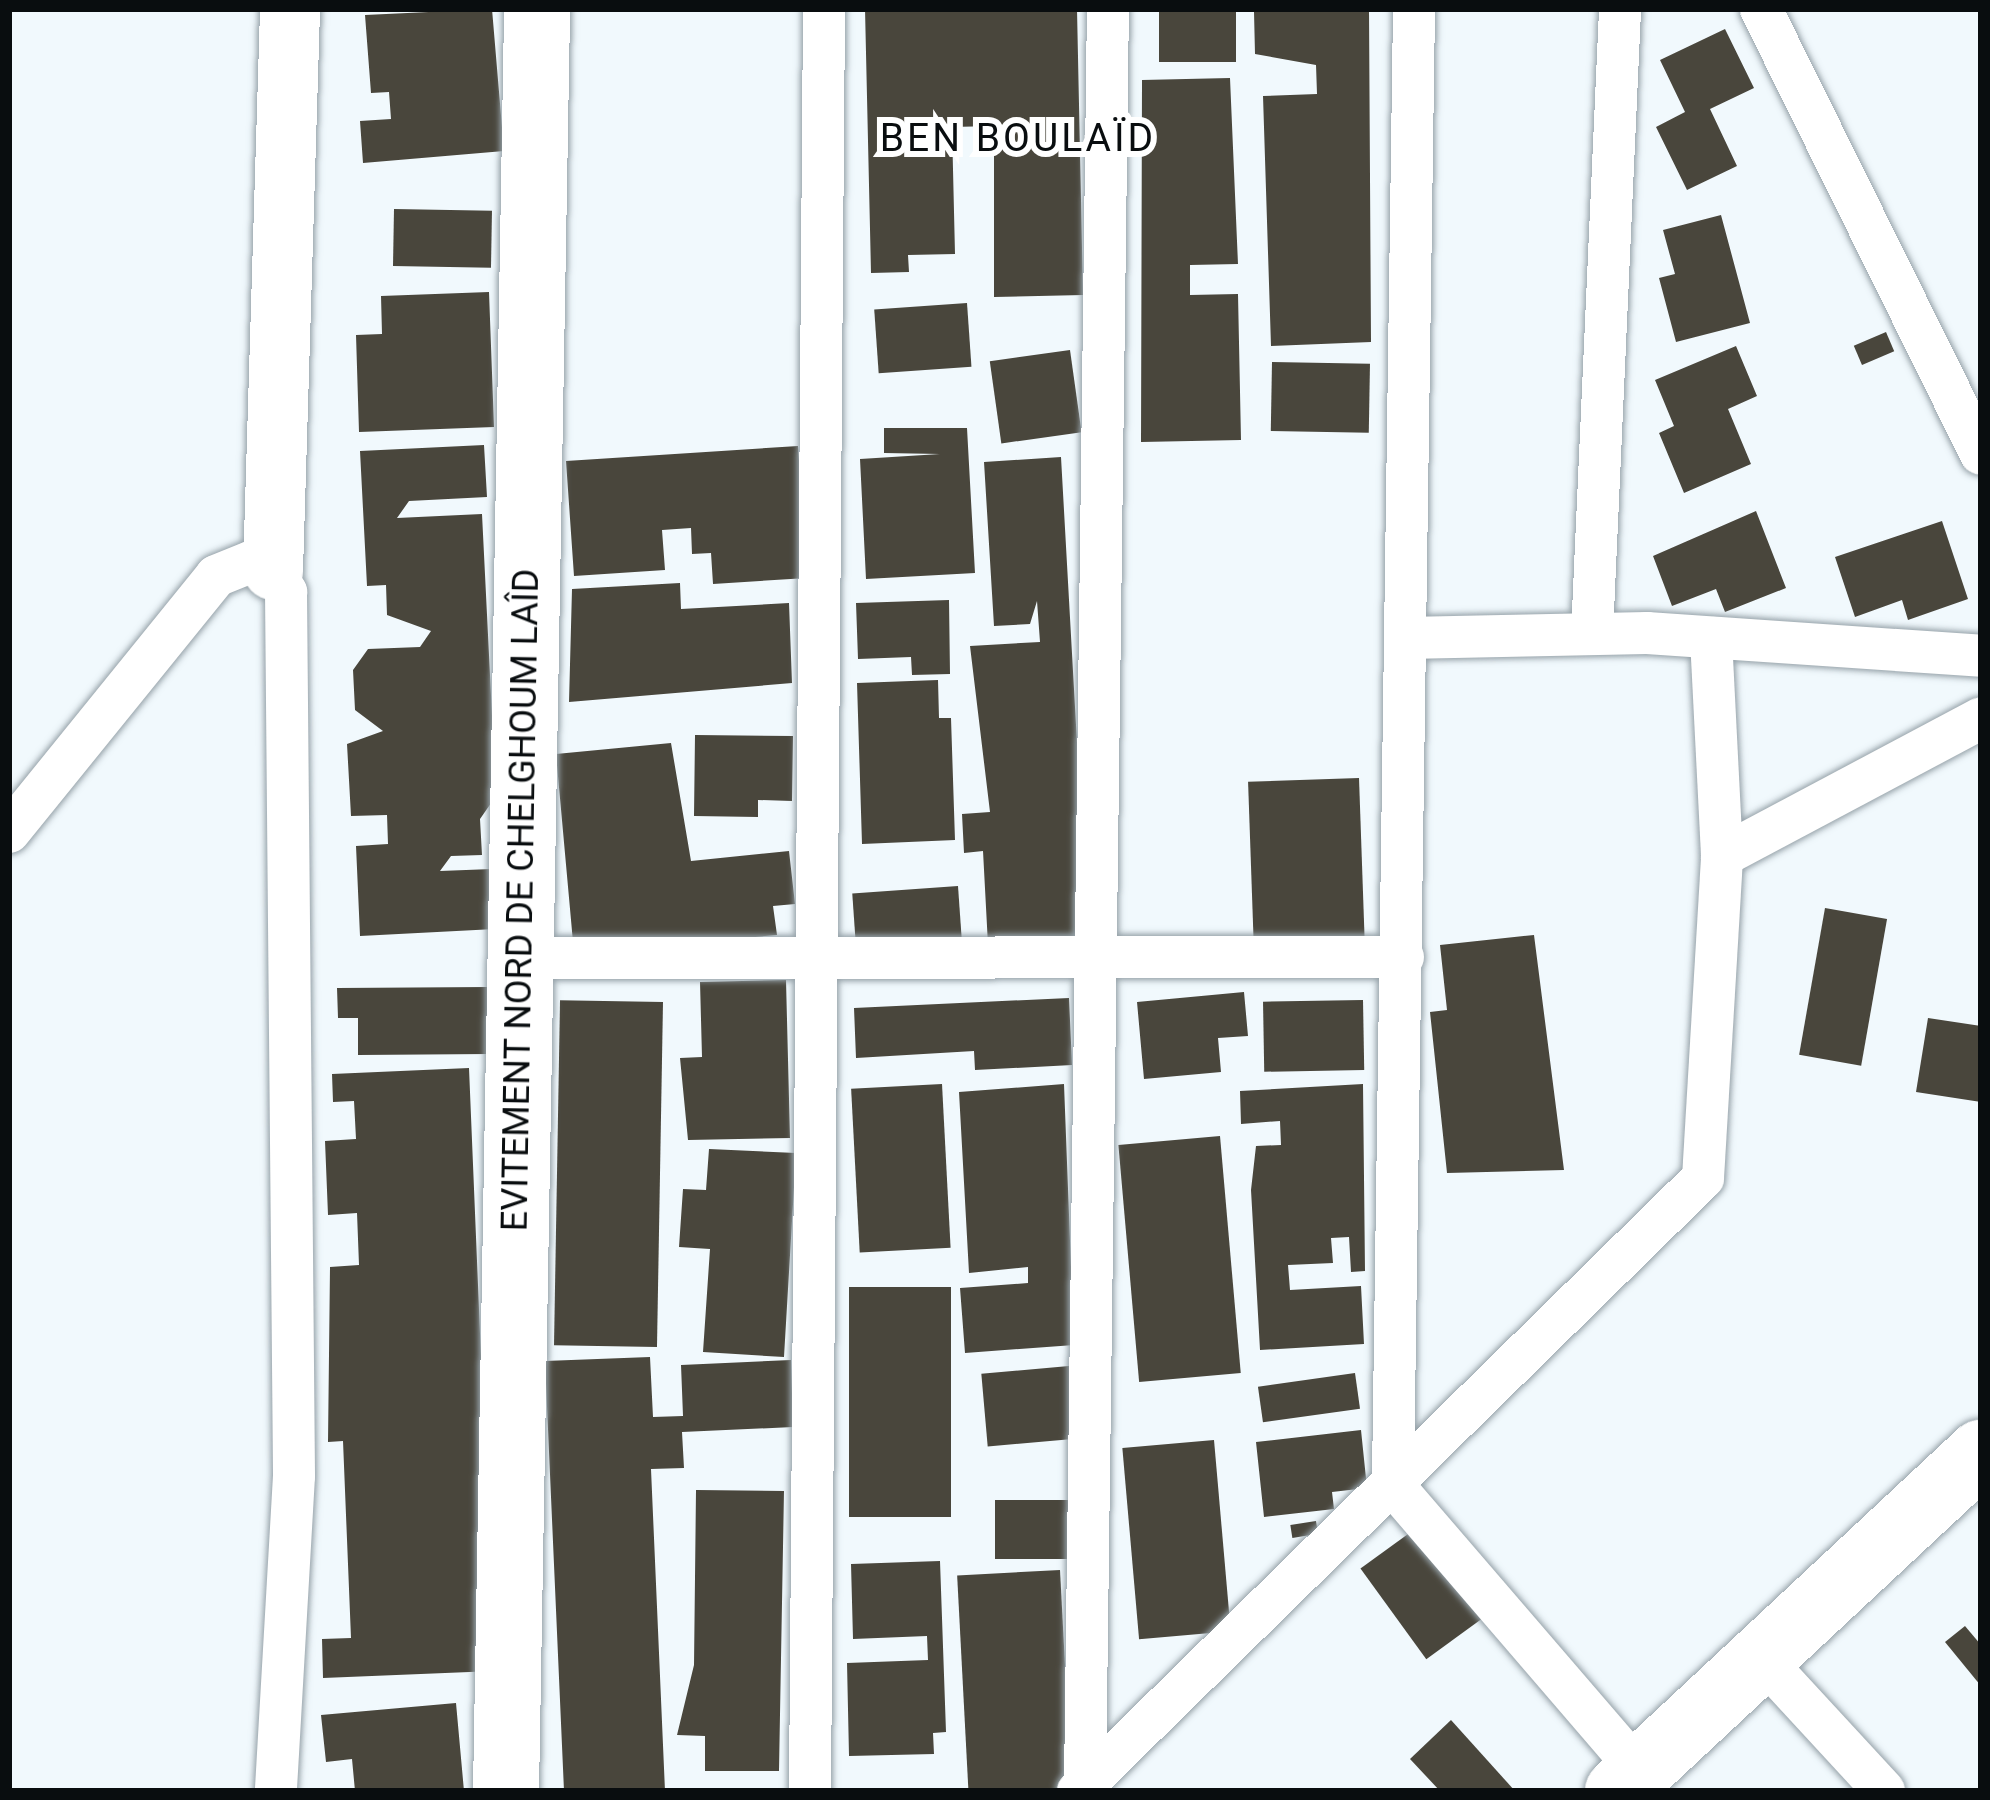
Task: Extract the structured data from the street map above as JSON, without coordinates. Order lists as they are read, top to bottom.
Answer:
{
  "streets": {
    "main road": ["EVITEMENT NORD DE CHELGHOUM LAÎD"]
  },
  "districts": ["BEN BOULAÏD"]
}
